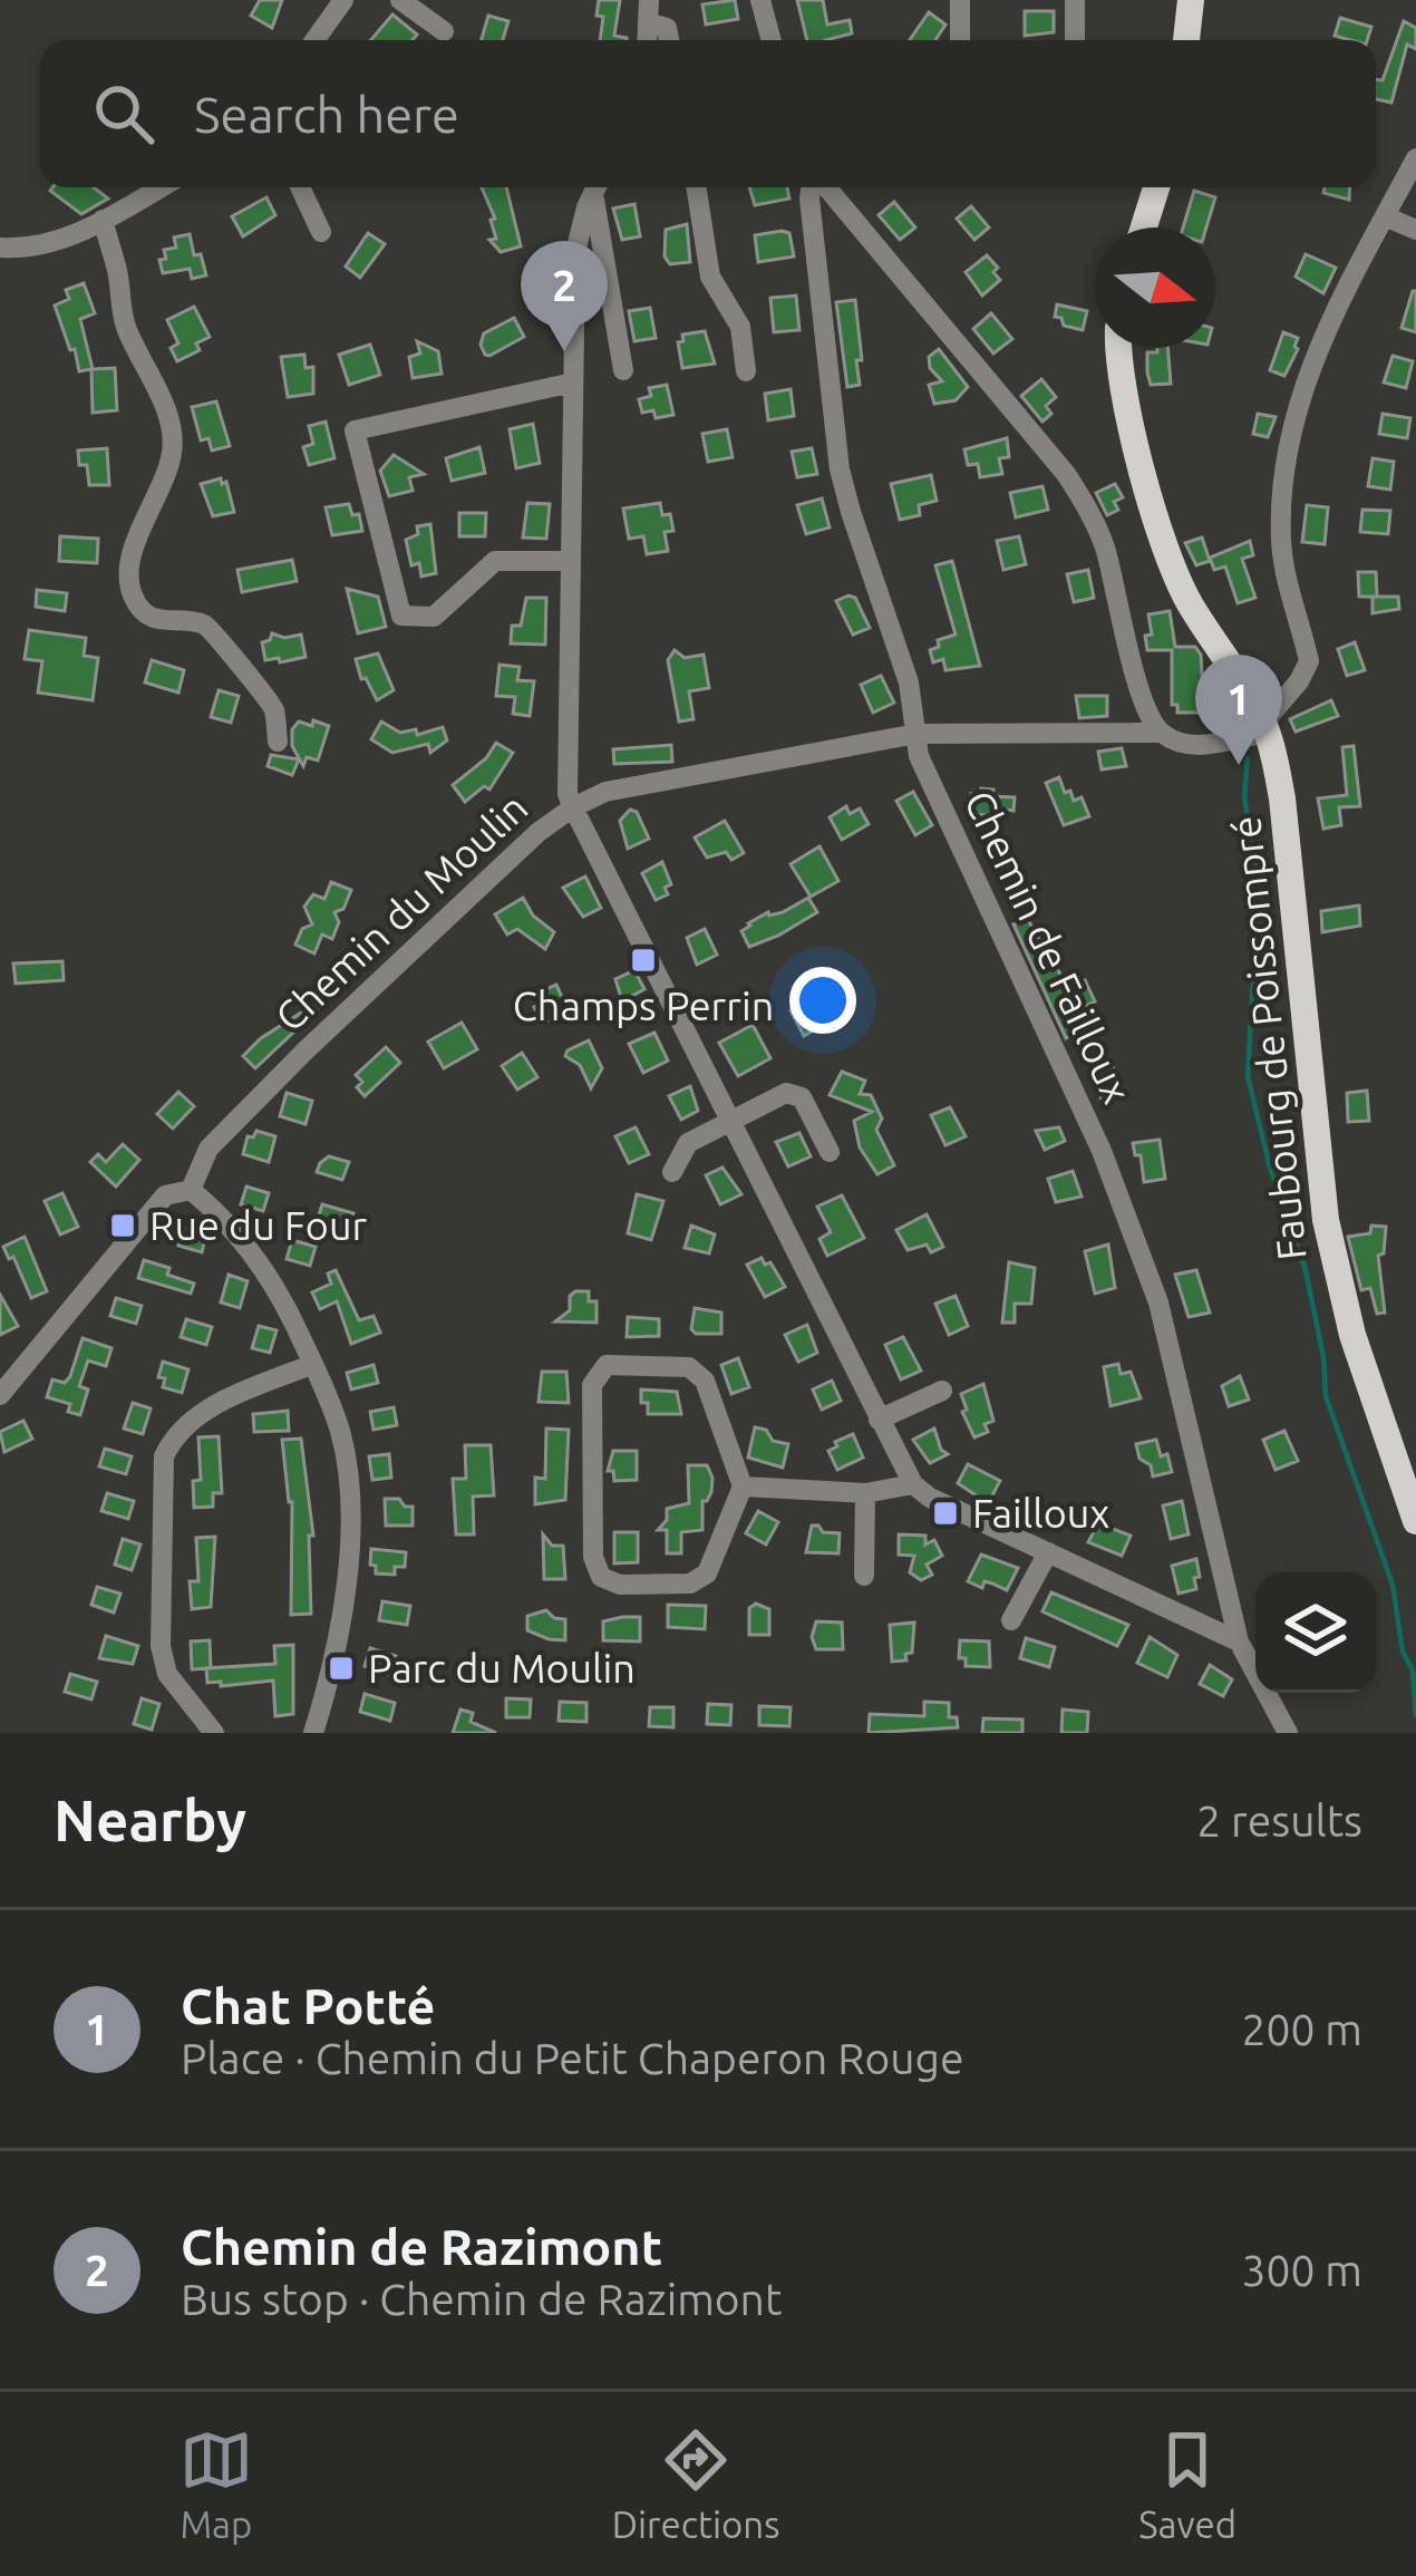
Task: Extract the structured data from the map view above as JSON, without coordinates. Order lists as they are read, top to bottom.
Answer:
{
  "streets": {
    "main road": ["Faubourg de Poissompré"],
    "street": ["Chemin du Moulin", "Chemin de Failloux"]
  },
  "crossings": [
    ["Chemin du Moulin", "Chemin de Failloux"],
    ["Chemin du Moulin", "Faubourg de Poissompré"]
  ],
  "places": {
    "transit": [
      "Champs Perrin",
      "Rue du Four",
      "Failloux",
      "Parc du Moulin"
    ]
  },
  "north": "right",
  "page": {
    "search": "Search here",
    "pins": ["2", "1"],
    "heading": ["Nearby", "2 results"],
    "list": [
      {
        "mark": "1",
        "name": "Chat Potté",
        "note": "Place · Chemin du Petit Chaperon Rouge",
        "value": "200 m"
      },
      {
        "mark": "2",
        "name": "Chemin de Razimont",
        "note": "Bus stop · Chemin de Razimont",
        "value": "300 m"
      }
    ],
    "nav": ["Map", "Directions", "Saved"]
  }
}
